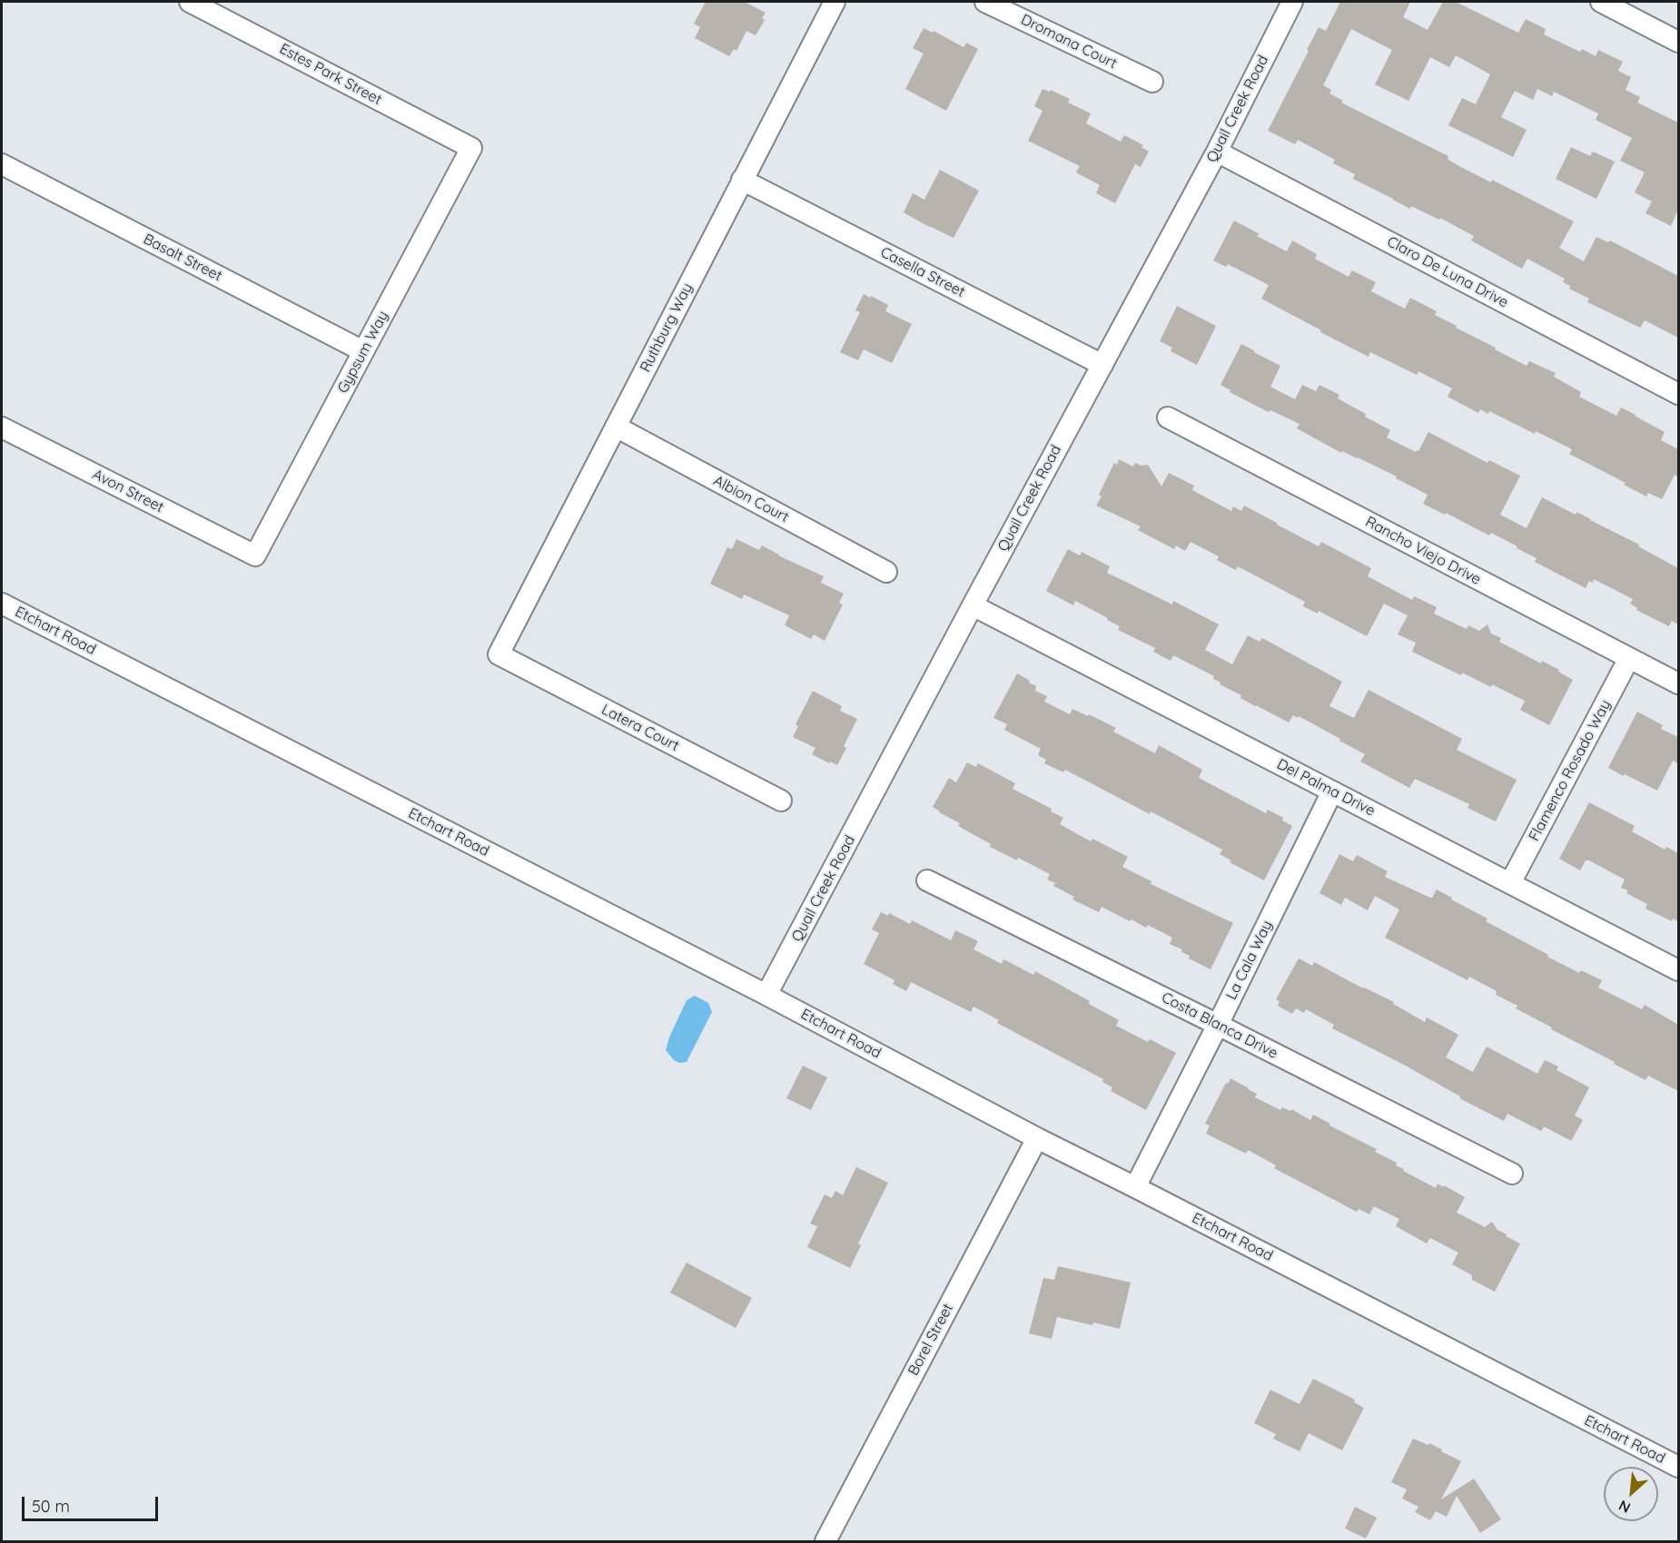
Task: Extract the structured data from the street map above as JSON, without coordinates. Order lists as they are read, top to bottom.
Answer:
{
  "streets": {
    "street": [
      "Dromana Court",
      "Estes Park Street",
      "Quail Creek Road",
      "Basalt Street",
      "Casella Street",
      "Claro De Luna Drive",
      "Ruthburg Way",
      "Gypsum Way",
      "Avon Street",
      "Albion Court",
      "Rancho Viejo Drive",
      "Etchart Road",
      "Latera Court",
      "Flamenco Rosado Way",
      "Del Palma Drive",
      "La Cala Way",
      "Costa Blanca Drive",
      "Borel Street"
    ]
  },
  "crossings": [
    ["Estes Park Street", "Gypsum Way"],
    ["Quail Creek Road", "Casella Street"],
    ["Quail Creek Road", "Claro De Luna Drive"],
    ["Quail Creek Road", "Etchart Road"],
    ["Quail Creek Road", "Del Palma Drive"],
    ["Basalt Street", "Gypsum Way"],
    ["Casella Street", "Ruthburg Way"],
    ["Ruthburg Way", "Albion Court"],
    ["Ruthburg Way", "Latera Court"],
    ["Gypsum Way", "Avon Street"],
    ["Rancho Viejo Drive", "Flamenco Rosado Way"],
    ["Etchart Road", "La Cala Way"],
    ["Etchart Road", "Borel Street"],
    ["Flamenco Rosado Way", "Del Palma Drive"],
    ["Del Palma Drive", "La Cala Way"],
    ["La Cala Way", "Costa Blanca Drive"]
  ],
  "scale_bar": "50 m",
  "north": "bottom left"
}
